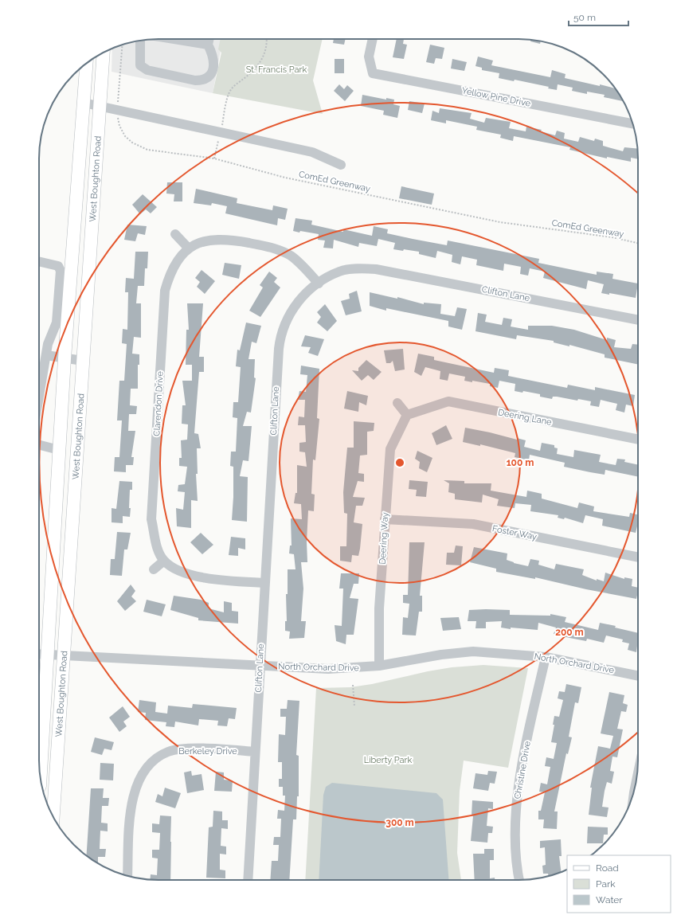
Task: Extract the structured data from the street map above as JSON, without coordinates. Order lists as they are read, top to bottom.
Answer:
{
  "streets": {
    "main road": ["West Boughton Road"],
    "street": [
      "Yellow Pine Drive",
      "Clifton Lane",
      "Clarendon Drive",
      "Deering Lane",
      "Foster Way",
      "Deering Way",
      "North Orchard Drive",
      "Berkeley Drive",
      "Christine Drive"
    ],
    "path": ["ComEd Greenway"]
  },
  "crossings": [
    ["West Boughton Road", "North Orchard Drive"],
    ["Clifton Lane", "Clarendon Drive"],
    ["Clifton Lane", "North Orchard Drive"],
    ["Clifton Lane", "Berkeley Drive"],
    ["Deering Lane", "Deering Way"],
    ["Foster Way", "Deering Way"],
    ["Deering Way", "North Orchard Drive"],
    ["North Orchard Drive", "Christine Drive"]
  ],
  "parks": ["St. Francis Park", "Liberty Park"],
  "legend": ["Road", "Park", "Water"],
  "scale_bar": "50 m",
  "rings": ["100 m", "200 m", "300 m"]
}
